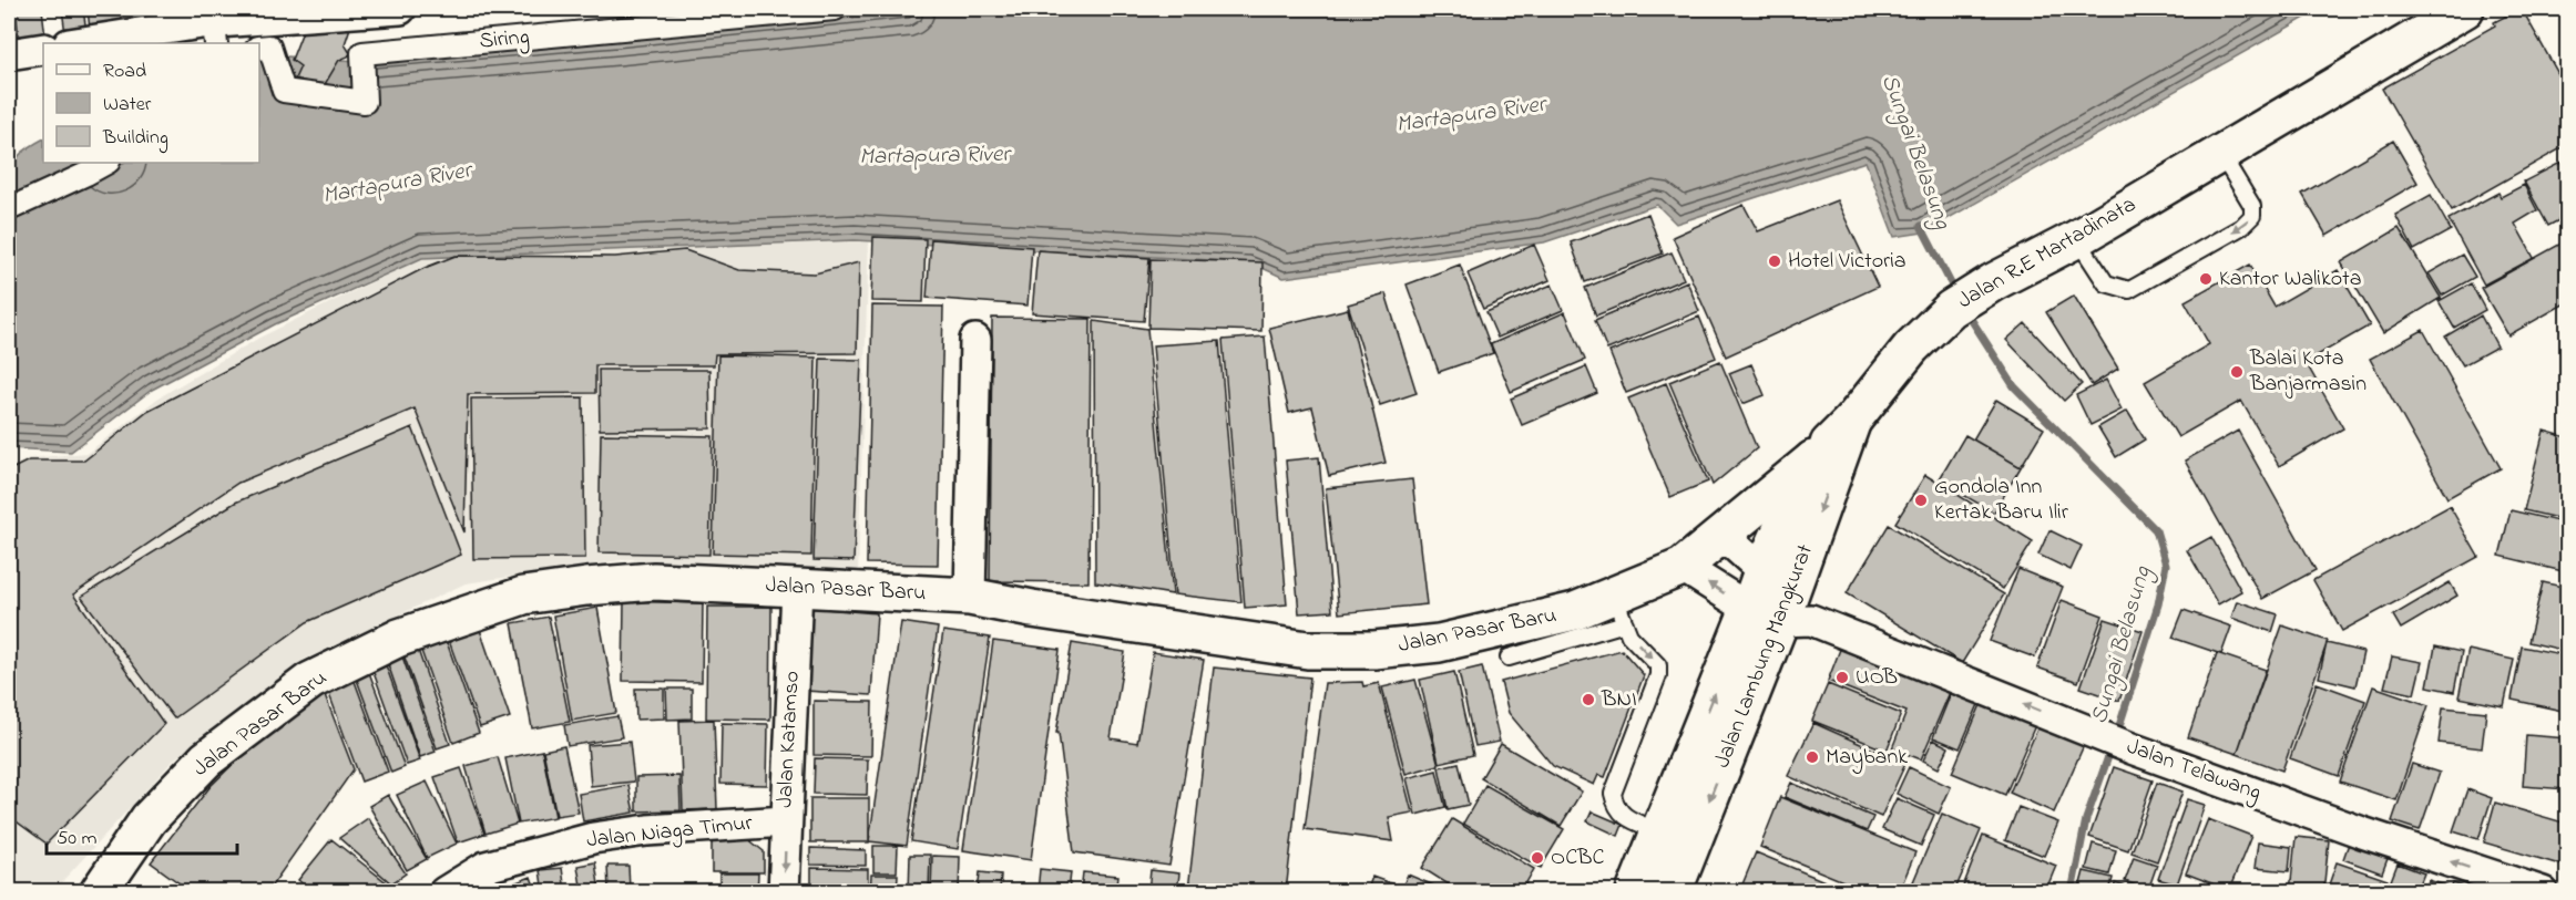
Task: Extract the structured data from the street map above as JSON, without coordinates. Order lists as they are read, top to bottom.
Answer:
{
  "streets": {
    "main road": ["Jalan R.E Martadinata", "Jalan Pasar Baru", "Jalan Lambung Mangkurat"],
    "street": [
      "Siring",
      "Jalan Katamso",
      "Jalan Telawang",
      "Jalan Niaga Timur"
    ]
  },
  "crossings": [
    ["Jalan R.E Martadinata", "Jalan Pasar Baru"],
    ["Jalan R.E Martadinata", "Jalan Lambung Mangkurat"],
    ["Jalan R.E Martadinata", "Jalan Telawang"],
    ["Jalan Pasar Baru", "Jalan Katamso"],
    ["Jalan Pasar Baru", "Jalan Telawang"],
    ["Jalan Lambung Mangkurat", "Jalan Telawang"],
    ["Jalan Katamso", "Jalan Niaga Timur"]
  ],
  "one_way": ["Jalan Telawang"],
  "water": ["Martapura River", "Sungai Belasung"],
  "places": [
    "Hotel Victoria",
    "Kantor Walikota",
    "Balai Kota Banjarmasin",
    "Gondola Inn Kertak Baru Ilir",
    "UOB",
    "BNI",
    "Maybank",
    "OCBC"
  ],
  "legend": ["Road", "Water", "Building"],
  "scale_bar": "50 m"
}
